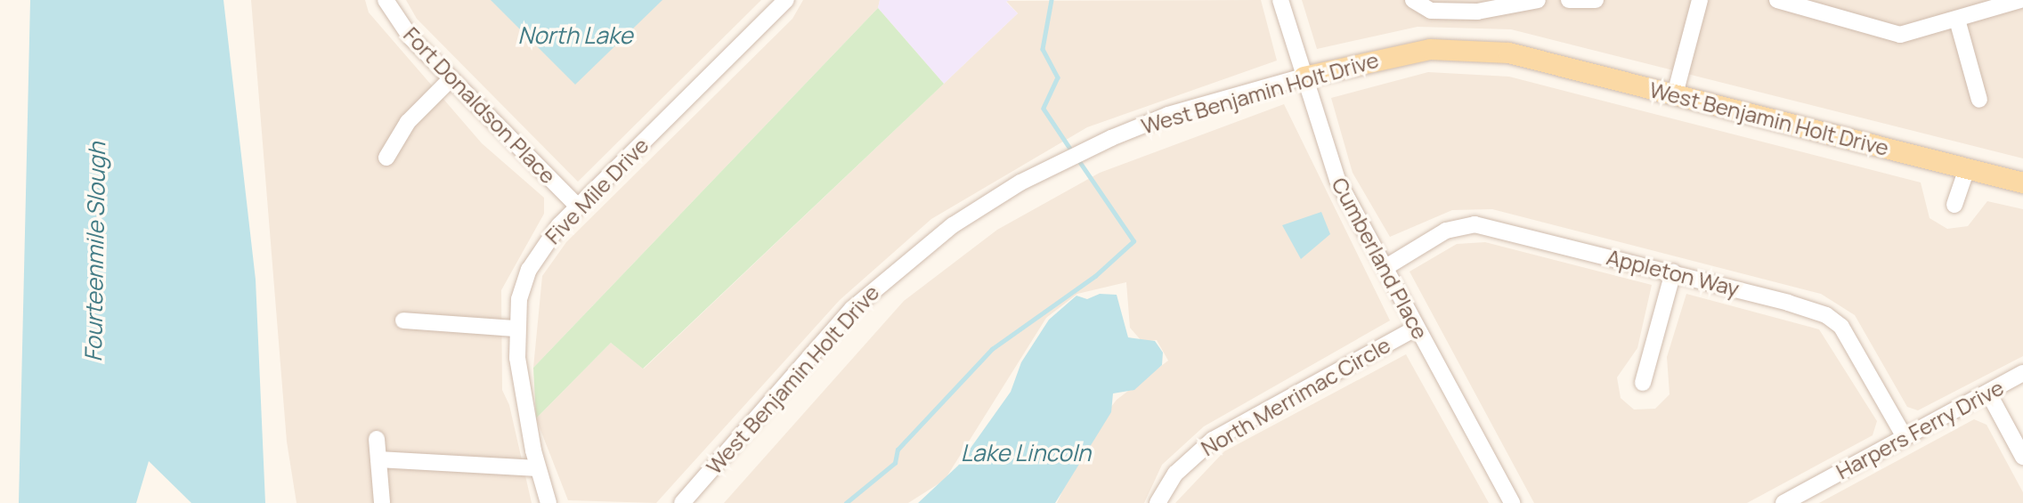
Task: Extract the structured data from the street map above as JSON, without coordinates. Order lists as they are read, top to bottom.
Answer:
{
  "streets": {
    "main road": ["West Benjamin Holt Drive"],
    "street": [
      "Fort Donaldson Place",
      "Five Mile Drive",
      "Cumberland Place",
      "Appleton Way",
      "North Merrimac Circle",
      "Harpers Ferry Drive"
    ]
  },
  "crossings": [
    ["West Benjamin Holt Drive", "Cumberland Place"],
    ["Fort Donaldson Place", "Five Mile Drive"],
    ["Cumberland Place", "Appleton Way"],
    ["Cumberland Place", "North Merrimac Circle"],
    ["Appleton Way", "Harpers Ferry Drive"]
  ],
  "water": ["North Lake", "Fourteenmile Slough", "Lake Lincoln"]
}
